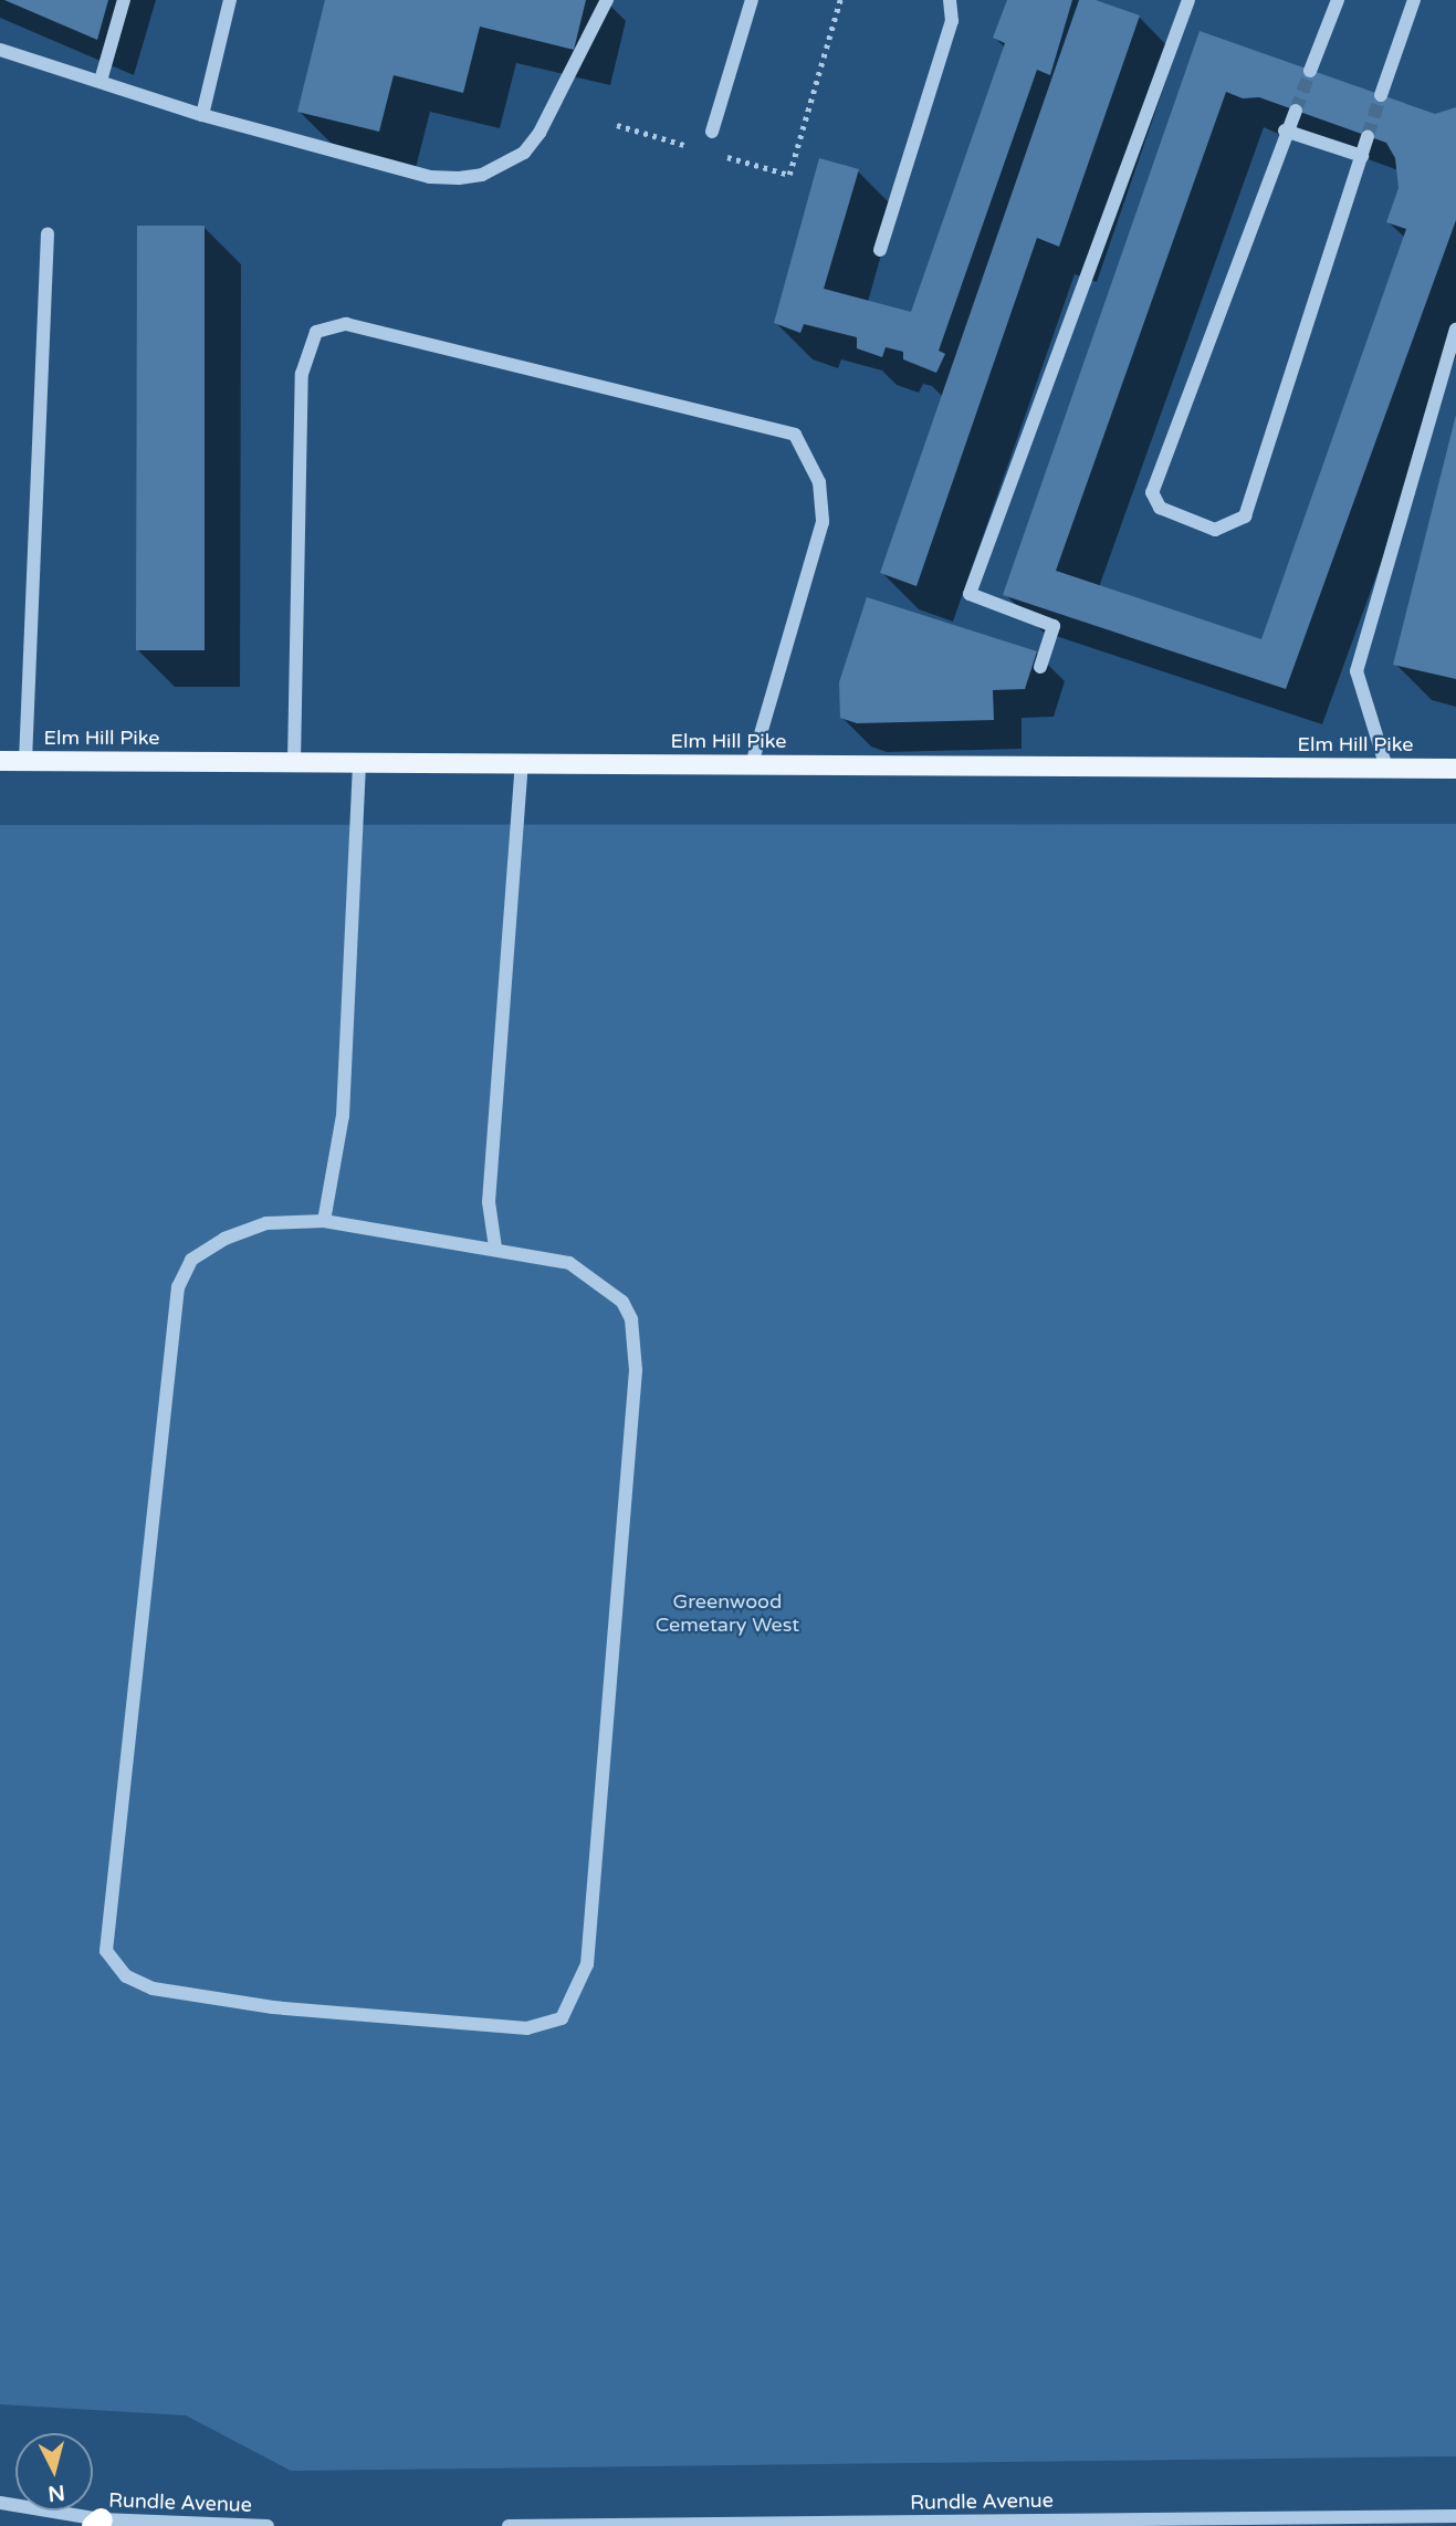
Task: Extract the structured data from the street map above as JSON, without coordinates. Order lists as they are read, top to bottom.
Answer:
{
  "streets": {
    "main road": ["Elm Hill Pike"],
    "street": ["Rundle Avenue"]
  },
  "parks": ["Greenwood Cemetary West"],
  "north": "bottom"
}
